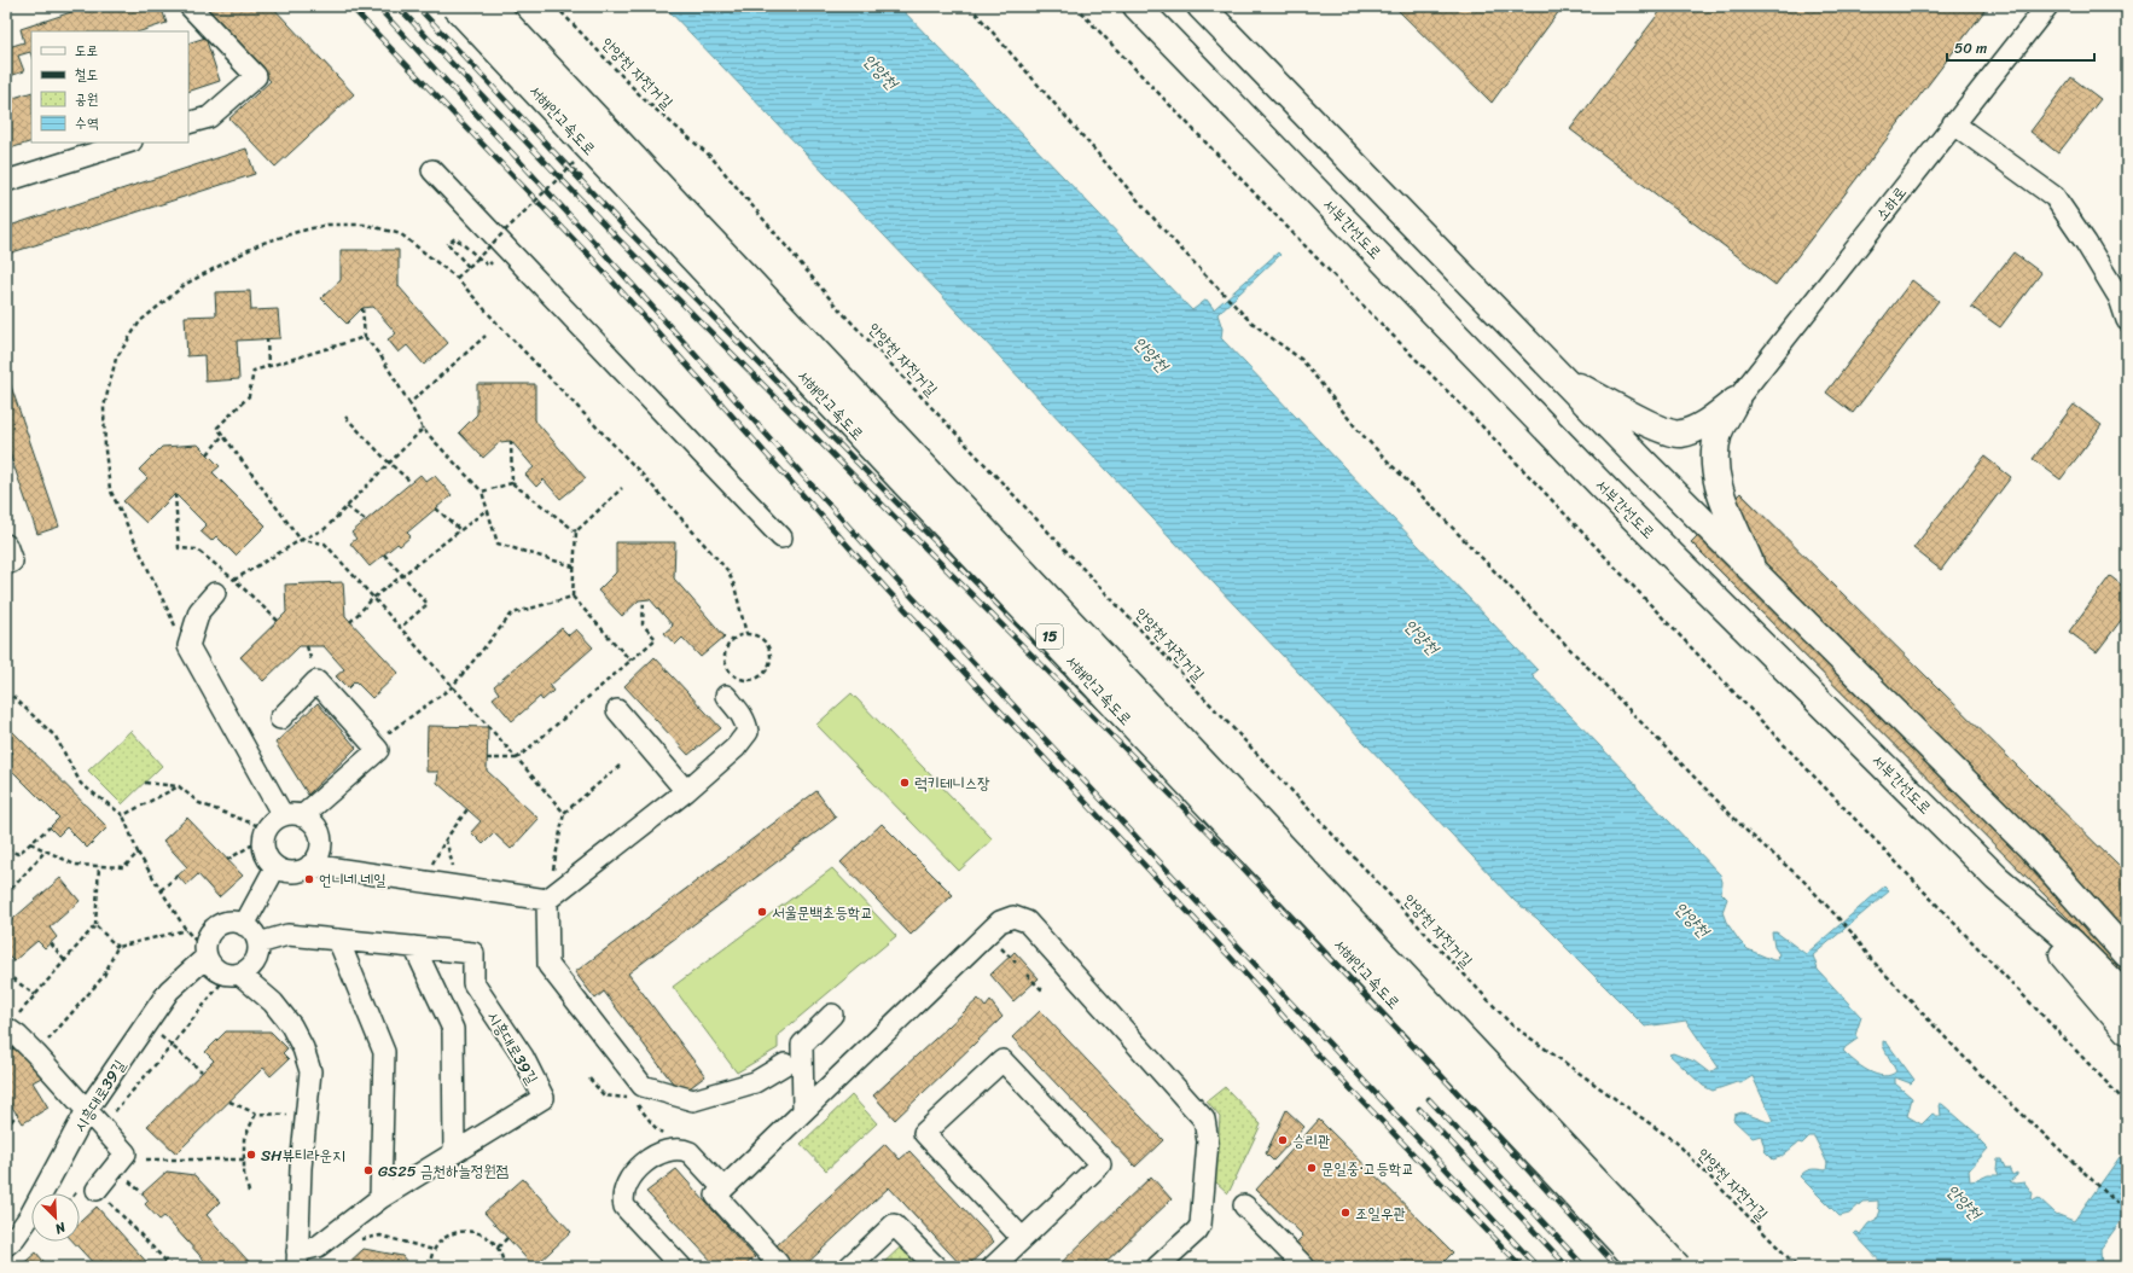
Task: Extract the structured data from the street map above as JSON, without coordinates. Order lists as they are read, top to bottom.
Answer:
{
  "streets": {
    "highway": ["서해안고속도로", "서부간선도로", "15"],
    "street": ["소하로", "시흥대로39길"],
    "path": ["안양천 자전거길"]
  },
  "water": ["안양천"],
  "places": [
    "럭키테니스장",
    "언니네 네일",
    "서울문백초등학교",
    "승리관",
    "SH뷰티라운지",
    "문일중·고등학교",
    "GS25 금천하늘정원점",
    "조일우관"
  ],
  "legend": [
    "도로",
    "철도",
    "공원",
    "수역"
  ],
  "scale_bar": "50 m",
  "north": "bottom right"
}
